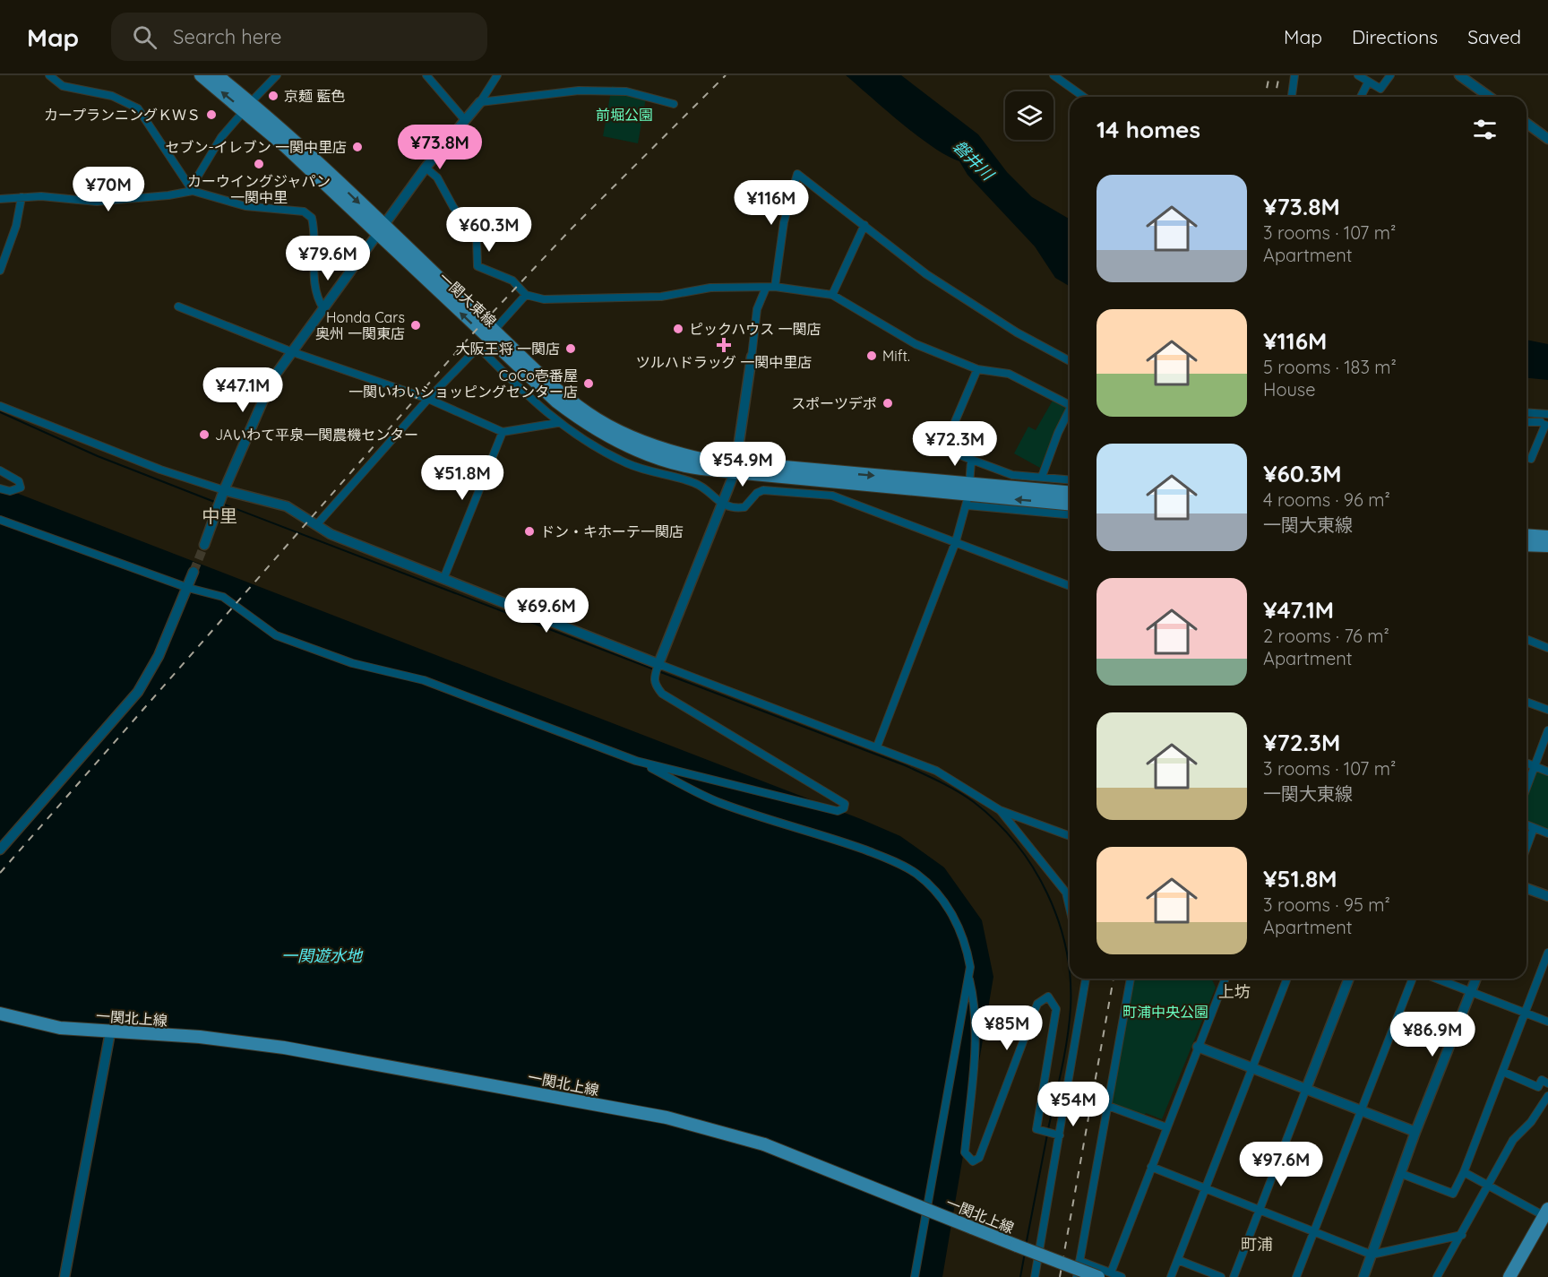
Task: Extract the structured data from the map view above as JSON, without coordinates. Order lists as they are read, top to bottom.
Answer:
{
  "streets": {
    "main road": ["一関大東線", "一関北上線"]
  },
  "districts": ["中里", "上坊", "町浦"],
  "water": ["磐井川", "一関遊水地"],
  "parks": ["前堀公園", "町浦中央公園"],
  "places": {
    "other": [
      "京麺 藍色",
      "カープランニングＫＷＳ",
      "セブン-イレブン 一関中里店",
      "カーウイングジャパン 一関中里",
      "Honda Cars 奥州 一関東店",
      "ピックハウス 一関店",
      "大阪王将 一関店",
      "Mift.",
      "CoCo壱番屋 一関いわいショッピングセンター店",
      "スポーツデポ",
      "JAいわて平泉一関農機センター",
      "ドン・キホーテ一関店"
    ],
    "health": ["ツルハドラッグ 一関中里店"]
  },
  "page": {
    "header": "Map",
    "search": "Search here",
    "nav": ["Map", "Directions", "Saved"],
    "heading": "14 homes",
    "price": [
      "¥73.8M",
      "¥70M",
      "¥116M",
      "¥60.3M",
      "¥79.6M",
      "¥47.1M",
      "¥72.3M",
      "¥54.9M",
      "¥51.8M",
      "¥69.6M",
      "¥85M",
      "¥86.9M",
      "¥54M",
      "¥97.6M"
    ],
    "list": [
      {
        "name": "¥73.8M",
        "note": "3 rooms · 107 m² · Apartment"
      },
      {
        "name": "¥116M",
        "note": "5 rooms · 183 m² · House"
      },
      {
        "name": "¥60.3M",
        "note": "4 rooms · 96 m² · 一関大東線"
      },
      {
        "name": "¥47.1M",
        "note": "2 rooms · 76 m² · Apartment"
      },
      {
        "name": "¥72.3M",
        "note": "3 rooms · 107 m² · 一関大東線"
      },
      {
        "name": "¥51.8M",
        "note": "3 rooms · 95 m² · Apartment"
      }
    ]
  }
}
